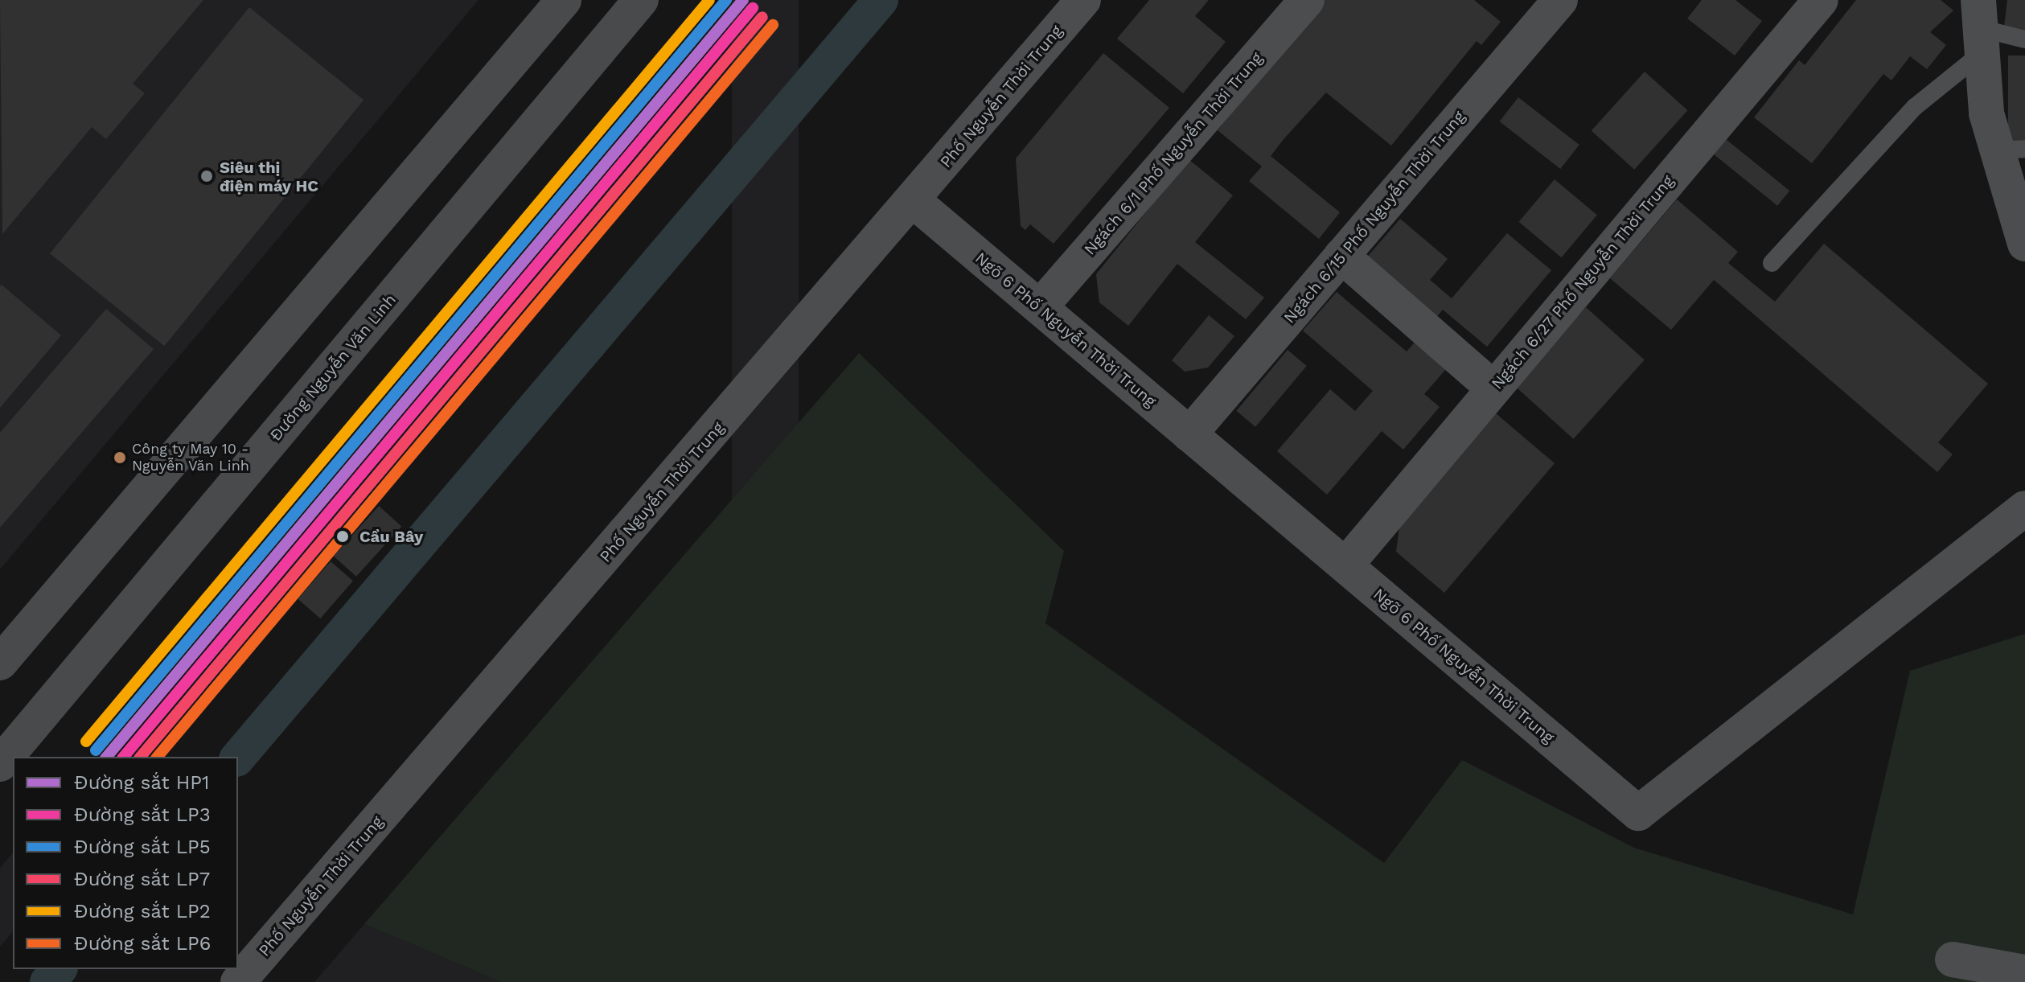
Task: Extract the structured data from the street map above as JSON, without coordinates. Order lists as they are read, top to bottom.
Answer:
{
  "streets": {
    "highway": ["Đường Nguyễn Văn Linh"],
    "street": [
      "Phố Nguyễn Thời Trung",
      "Ngách 6/1 Phố Nguyễn Thời Trung",
      "Ngách 6/15 Phố Nguyễn Thời Trung",
      "Ngách 6/27 Phố Nguyễn Thời Trung",
      "Ngõ 6 Phố Nguyễn Thời Trung"
    ]
  },
  "crossings": [
    ["Phố Nguyễn Thời Trung", "Ngõ 6 Phố Nguyễn Thời Trung"],
    ["Ngách 6/1 Phố Nguyễn Thời Trung", "Ngõ 6 Phố Nguyễn Thời Trung"],
    ["Ngách 6/15 Phố Nguyễn Thời Trung", "Ngõ 6 Phố Nguyễn Thời Trung"],
    ["Ngách 6/27 Phố Nguyễn Thời Trung", "Ngõ 6 Phố Nguyễn Thời Trung"]
  ],
  "places": ["Siêu thị điện máy HC", "Công ty May 10 - Nguyễn Văn Linh", "Cầu Bây"],
  "lines": [
    "rail line HP1",
    "rail line LP5",
    "rail line LP2",
    "rail line LP3",
    "rail line LP7",
    "rail line LP6"
  ],
  "legend": [
    "Đường sắt HP1",
    "Đường sắt LP3",
    "Đường sắt LP5",
    "Đường sắt LP7",
    "Đường sắt LP2",
    "Đường sắt LP6"
  ]
}
